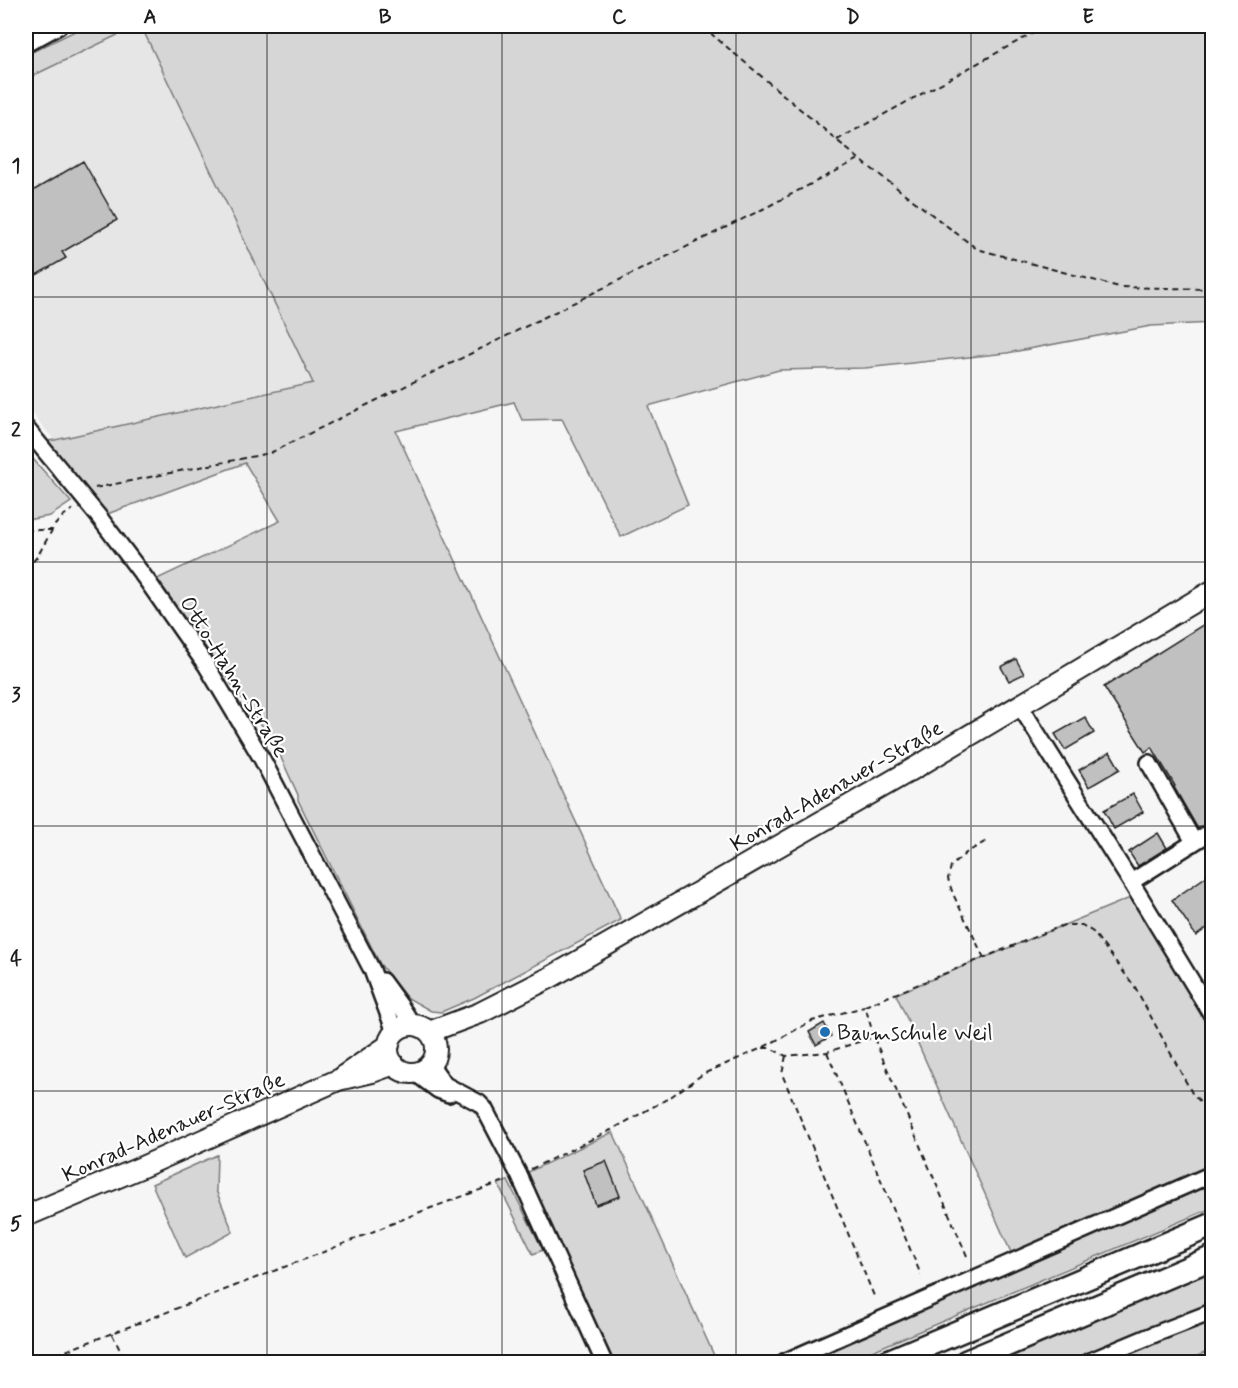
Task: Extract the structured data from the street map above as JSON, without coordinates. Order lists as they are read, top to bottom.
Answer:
{
  "streets": {
    "main road": ["Konrad-Adenauer-Straße"],
    "street": ["Otto-Hahn-Straße"]
  },
  "crossings": [
    ["Otto-Hahn-Straße", "Konrad-Adenauer-Straße"]
  ],
  "places": ["Baumschule Weil"],
  "grid": {
    "columns": [
      "A",
      "B",
      "C",
      "D",
      "E"
    ],
    "rows": [
      "1",
      "2",
      "3",
      "4",
      "5"
    ]
  }
}
